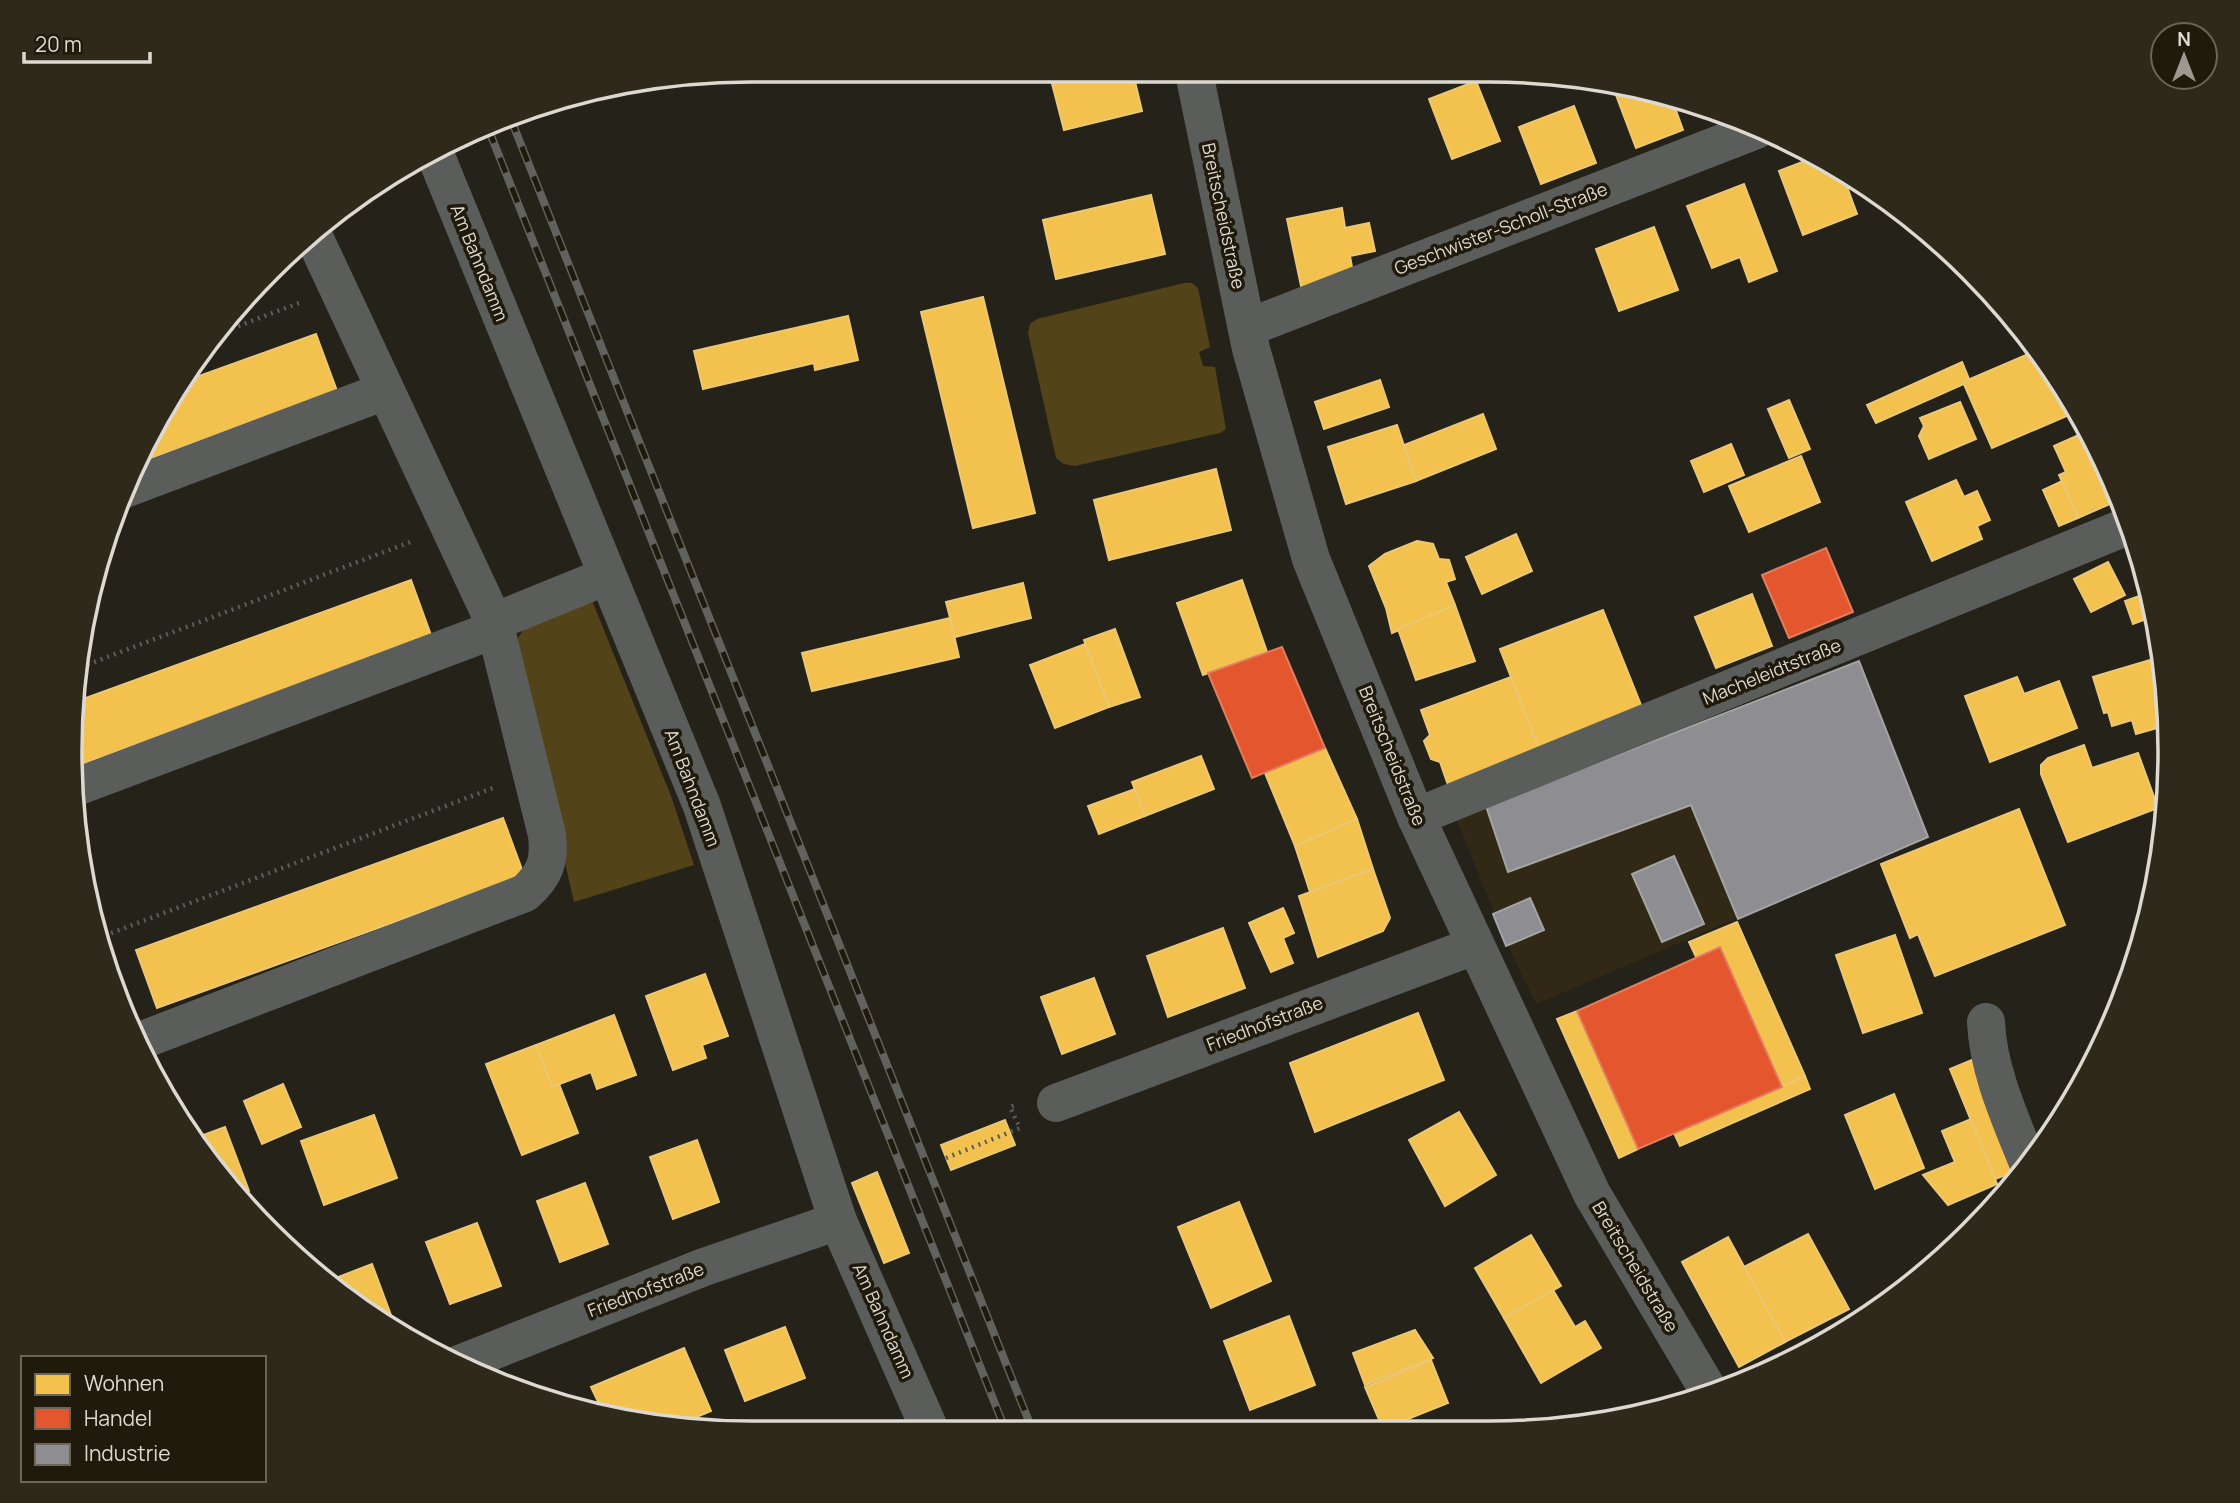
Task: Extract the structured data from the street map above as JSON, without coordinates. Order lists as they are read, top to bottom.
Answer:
{
  "streets": {
    "street": [
      "Breitscheidstraße",
      "Geschwister-Scholl-Straße",
      "Am Bahndamm",
      "Macheleidtstraße",
      "Friedhofstraße"
    ]
  },
  "crossings": [
    ["Breitscheidstraße", "Geschwister-Scholl-Straße"],
    ["Breitscheidstraße", "Macheleidtstraße"],
    ["Breitscheidstraße", "Friedhofstraße"],
    ["Am Bahndamm", "Friedhofstraße"]
  ],
  "legend": ["Wohnen", "Handel", "Industrie"],
  "scale_bar": "20 m",
  "north": "top"
}
